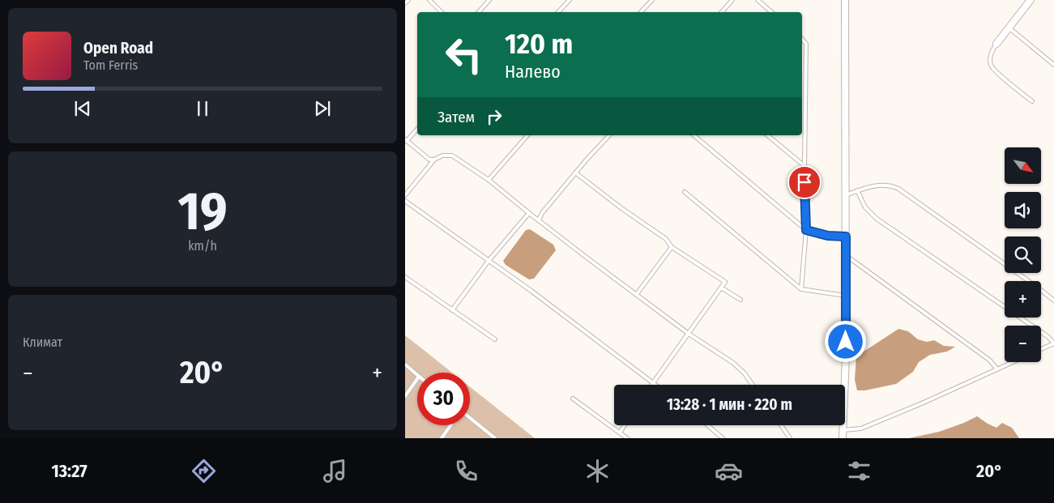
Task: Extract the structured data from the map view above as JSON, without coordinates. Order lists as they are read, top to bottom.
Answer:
{
  "north": "bottom right",
  "page": {
    "turn": ["120 m", "Налево"],
    "song": ["Open Road", "Tom Ferris"],
    "then": "Затем",
    "map_buttons": ["+", "−"],
    "tile": [
      ["19", "km/h"],
      "Климат"
    ],
    "heat": ["−", "20°", "+"],
    "limit": "30",
    "trip": "13:28 · 1 мин · 220 m",
    "tabs": ["13:27", "20°"]
  }
}
